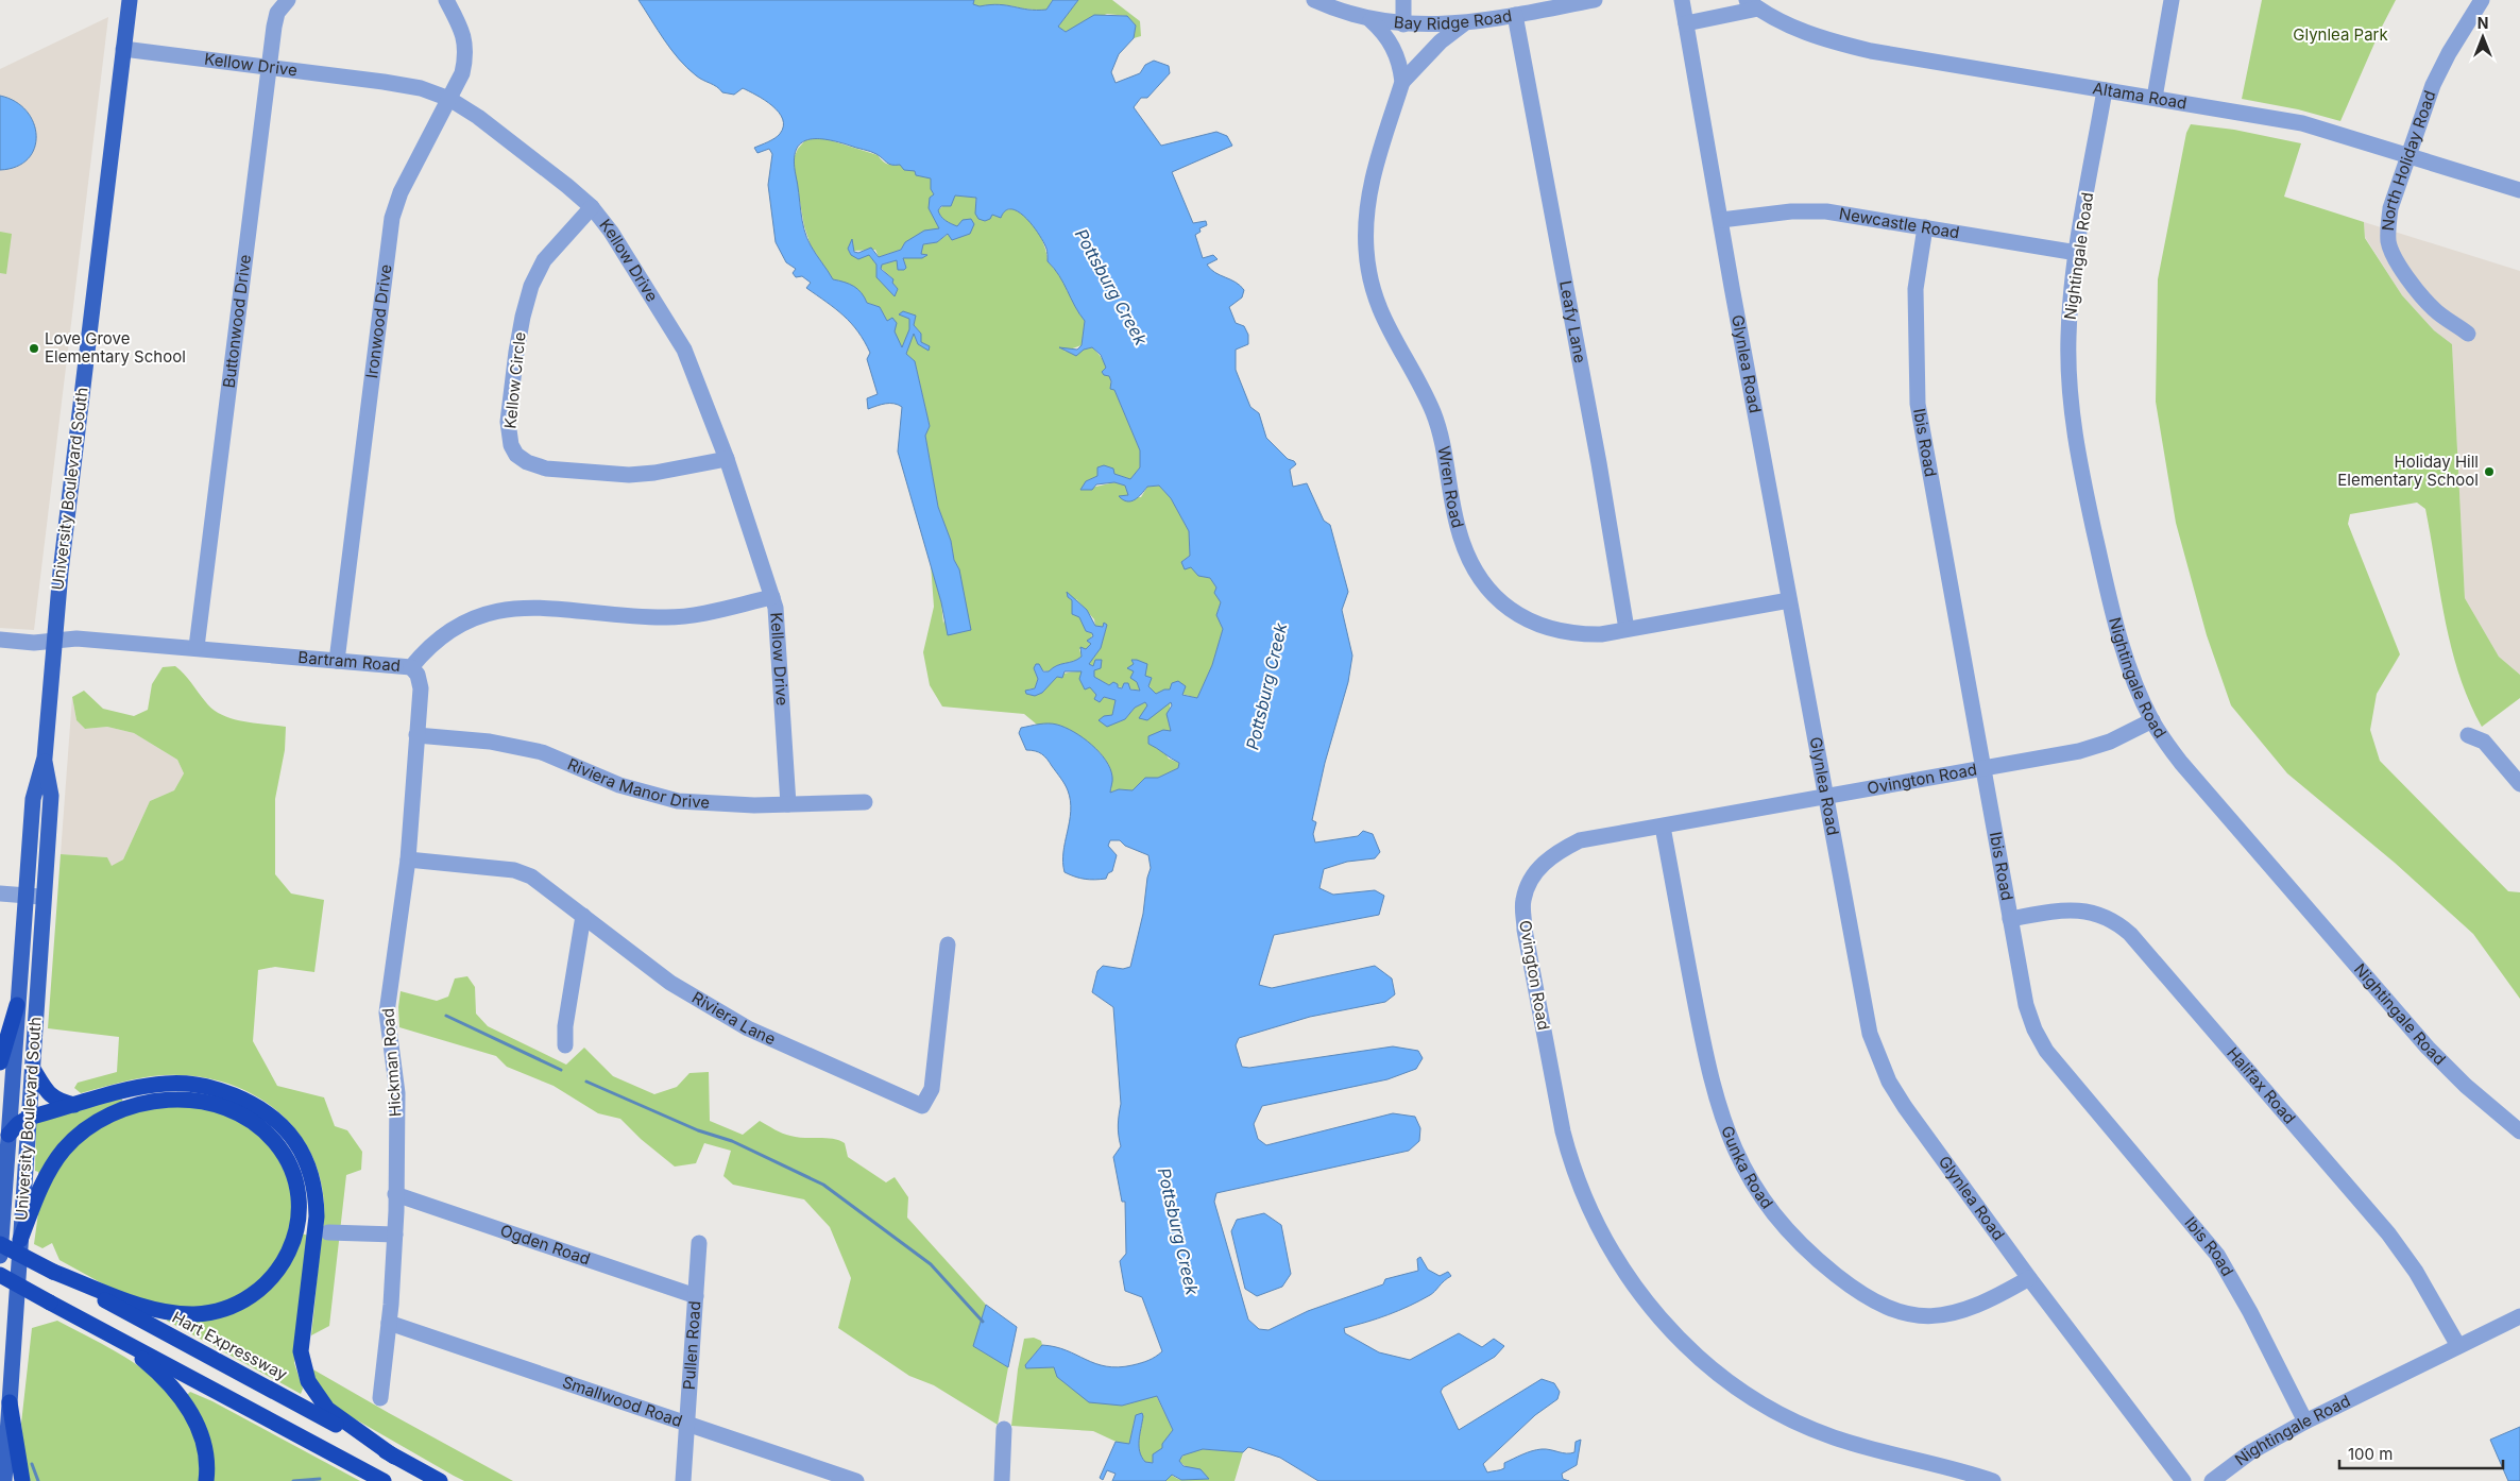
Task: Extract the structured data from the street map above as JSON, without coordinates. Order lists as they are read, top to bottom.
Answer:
{
  "streets": {
    "highway": ["Hart Expressway"],
    "main road": ["University Boulevard South"],
    "street": [
      "Bay Ridge Road",
      "Kellow Drive",
      "Altama Road",
      "North Holiday Road",
      "Newcastle Road",
      "Nightingale Road",
      "Ironwood Drive",
      "Buttonwood Drive",
      "Leafy Lane",
      "Glynlea Road",
      "Kellow Circle",
      "Ibis Road",
      "Wren Road",
      "Bartram Road",
      "Ovington Road",
      "Riviera Manor Drive",
      "Riviera Lane",
      "Hickman Road",
      "Halifax Road",
      "Gunka Road",
      "Ogden Road",
      "Pullen Road",
      "Smallwood Road"
    ]
  },
  "crossings": [
    ["Bay Ridge Road", "Leafy Lane"],
    ["Bay Ridge Road", "Wren Road"],
    ["Kellow Drive", "Ironwood Drive"],
    ["Kellow Drive", "Buttonwood Drive"],
    ["Kellow Drive", "Kellow Circle"],
    ["Kellow Drive", "University Boulevard South"],
    ["Kellow Drive", "Bartram Road"],
    ["Kellow Drive", "Riviera Manor Drive"],
    ["Altama Road", "North Holiday Road"],
    ["Altama Road", "Nightingale Road"],
    ["Newcastle Road", "Nightingale Road"],
    ["Newcastle Road", "Glynlea Road"],
    ["Newcastle Road", "Ibis Road"],
    ["Nightingale Road", "Ibis Road"],
    ["Nightingale Road", "Ovington Road"],
    ["Nightingale Road", "Halifax Road"],
    ["Ironwood Drive", "Bartram Road"],
    ["Buttonwood Drive", "Bartram Road"],
    ["Leafy Lane", "Wren Road"],
    ["Glynlea Road", "Wren Road"],
    ["Glynlea Road", "Ovington Road"],
    ["Glynlea Road", "Gunka Road"],
    ["Ibis Road", "Ovington Road"],
    ["Ibis Road", "Halifax Road"],
    ["University Boulevard South", "Bartram Road"],
    ["Bartram Road", "Hickman Road"],
    ["Ovington Road", "Gunka Road"],
    ["Riviera Manor Drive", "Hickman Road"],
    ["Riviera Lane", "Hickman Road"],
    ["Hickman Road", "Ogden Road"],
    ["Hickman Road", "Smallwood Road"],
    ["Ogden Road", "Pullen Road"],
    ["Pullen Road", "Smallwood Road"]
  ],
  "water": ["Pottsburg Creek"],
  "parks": ["Glynlea Park"],
  "places": ["Love Grove Elementary School", "Holiday Hill Elementary School"],
  "scale_bar": "100 m",
  "north": "top"
}
